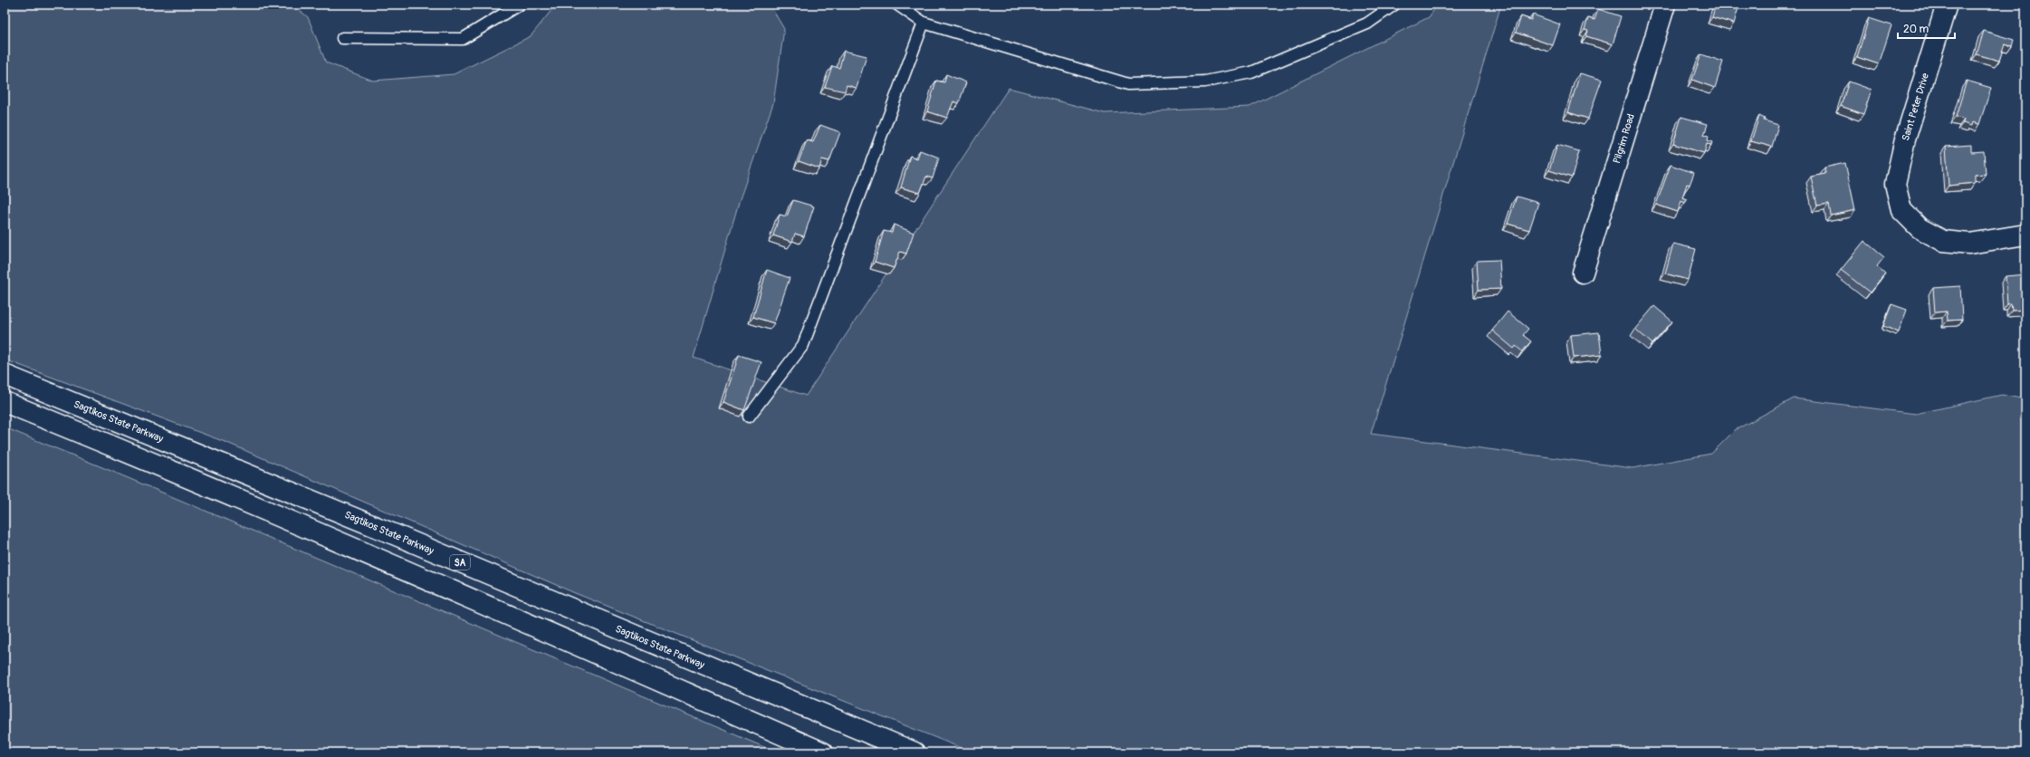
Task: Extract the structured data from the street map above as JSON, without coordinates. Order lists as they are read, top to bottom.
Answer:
{
  "streets": {
    "main road": [
      "Saint Peter Drive",
      "Pilgrim Road",
      "Sagtikos State Parkway",
      "SA"
    ]
  },
  "scale_bar": "20 m"
}
